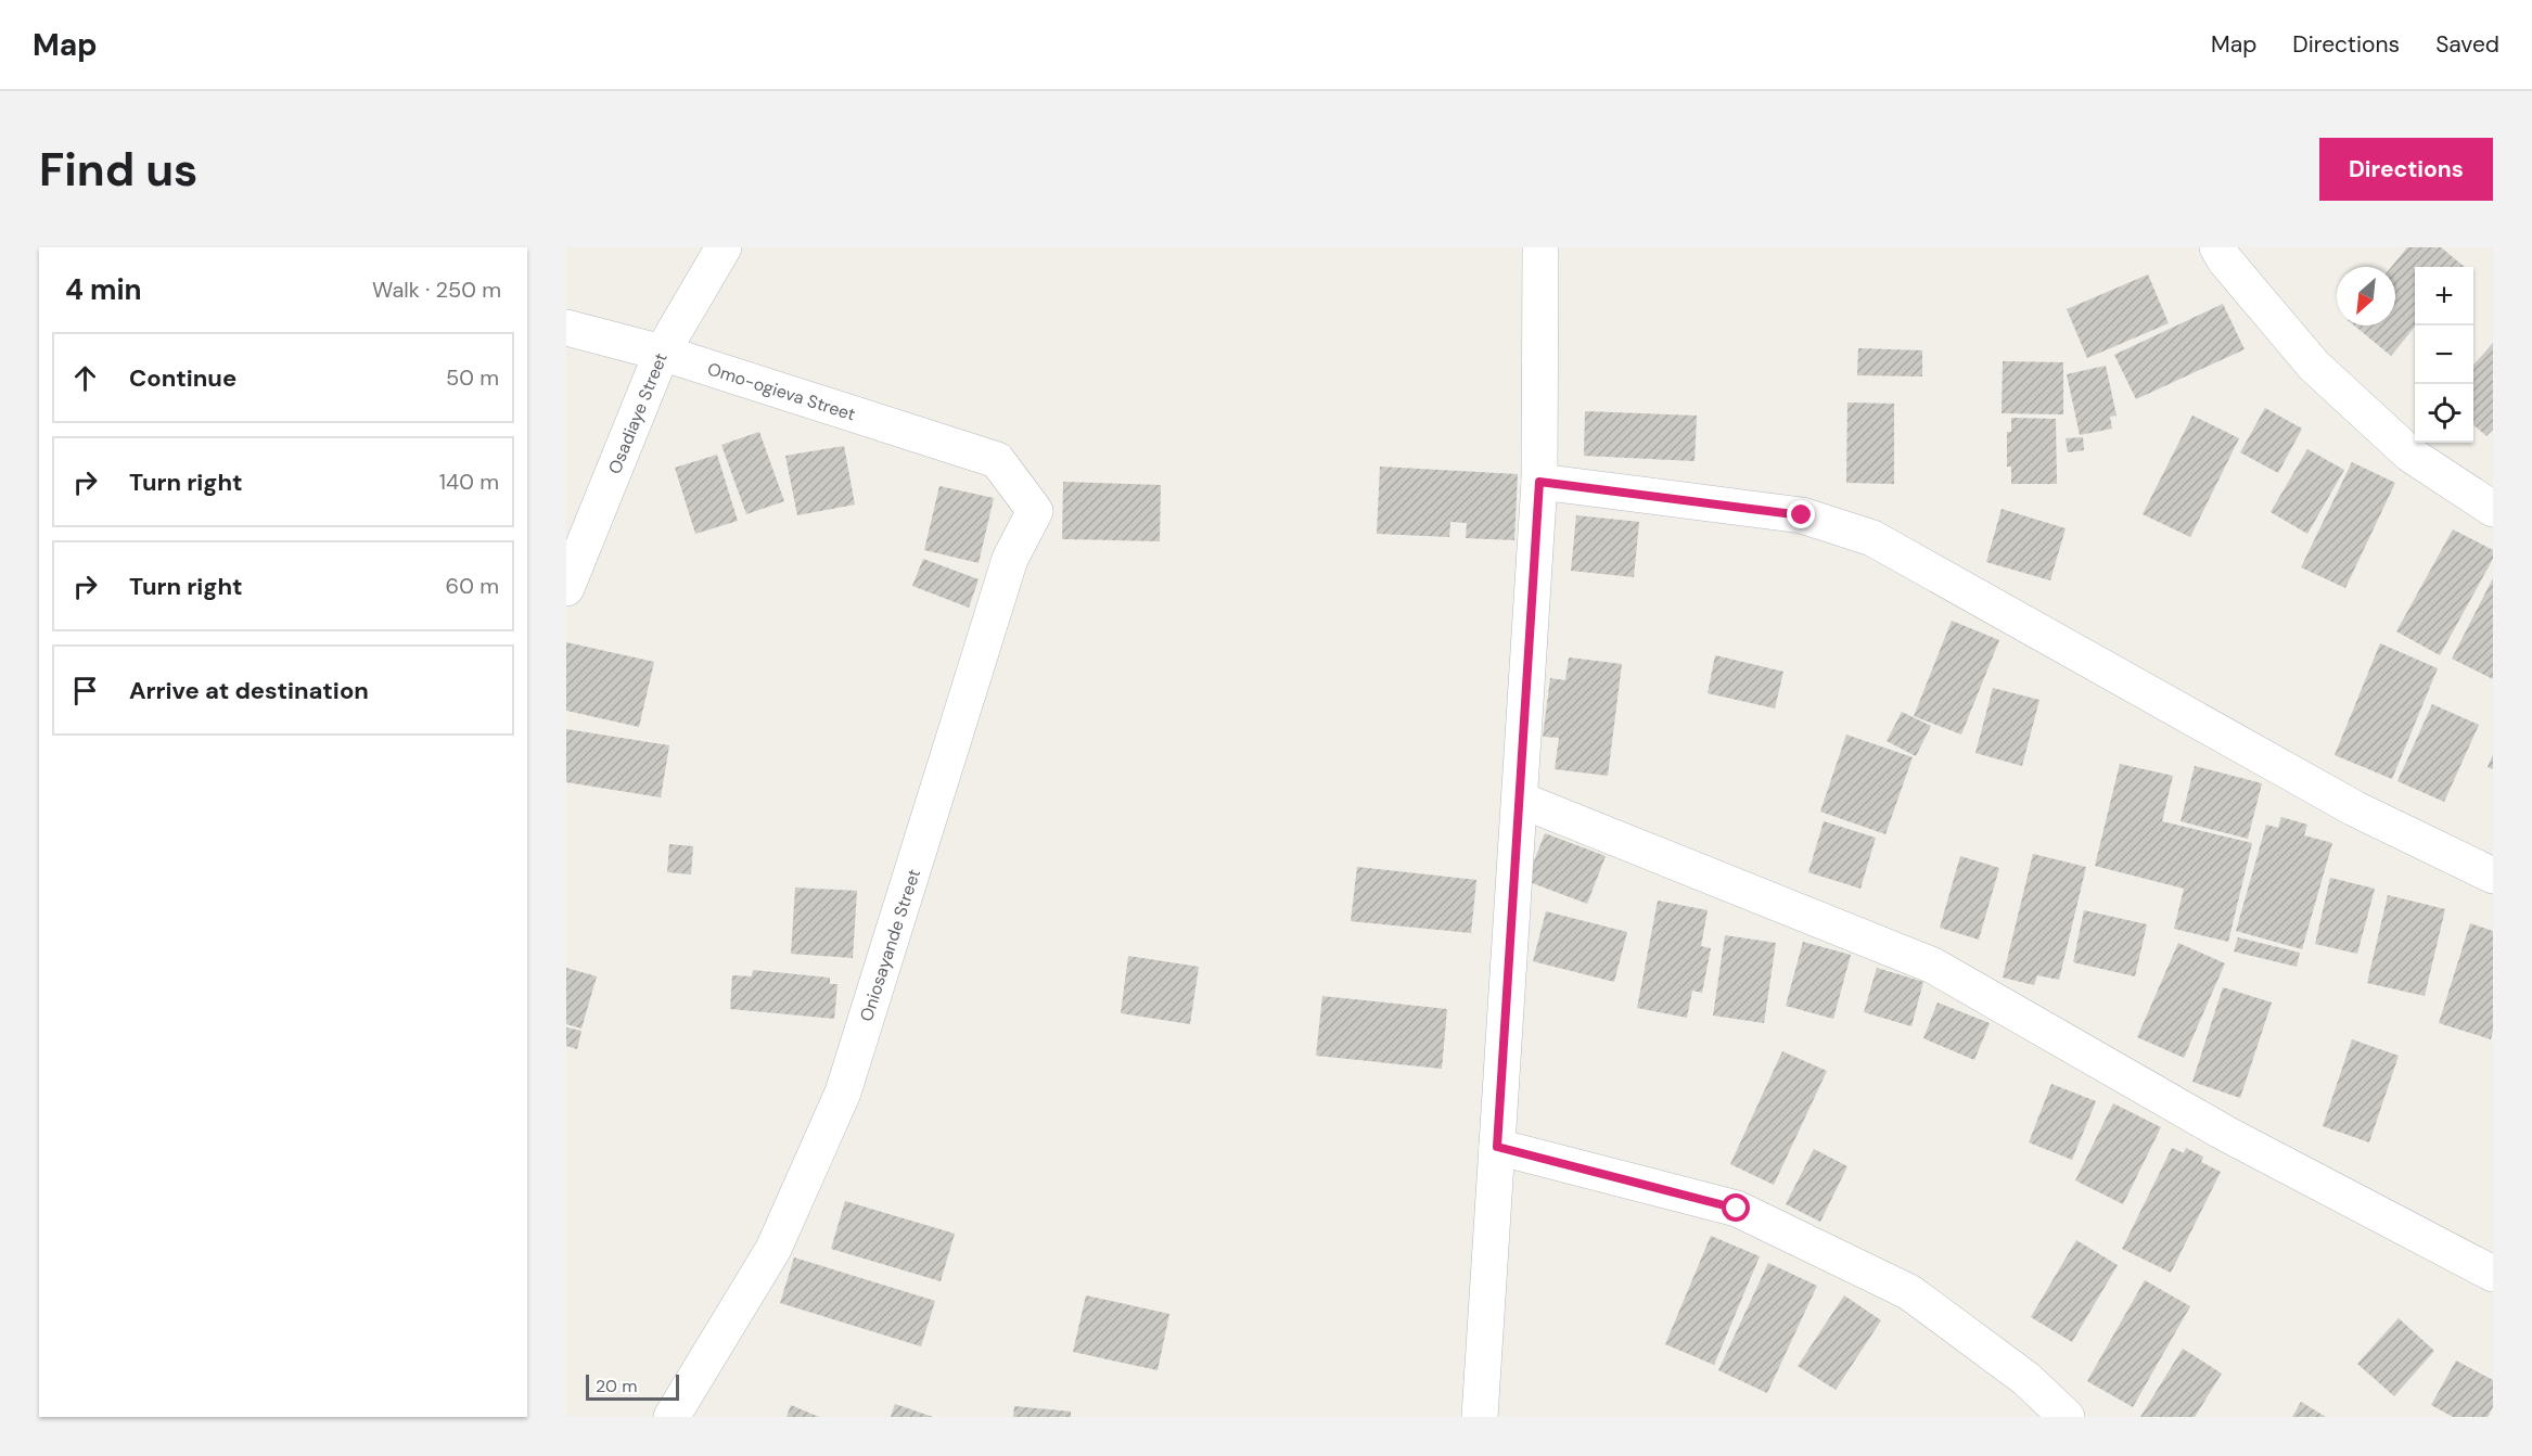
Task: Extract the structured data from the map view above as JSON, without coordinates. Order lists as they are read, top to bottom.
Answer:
{
  "streets": {
    "street": ["Omo-ogieva Street", "Osadiaye Street", "Oniosayande Street"]
  },
  "crossings": [
    ["Omo-ogieva Street", "Osadiaye Street"],
    ["Omo-ogieva Street", "Oniosayande Street"]
  ],
  "scale_bar": "20 m",
  "north": "bottom left",
  "page": {
    "header": "Map",
    "nav": ["Map", "Directions", "Saved"],
    "buttons": "Directions",
    "title": "Find us",
    "heading": ["4 min", "Walk · 250 m"],
    "map_buttons": ["+", "−"],
    "list": [
      ["Continue", "50 m"],
      ["Turn right", "140 m"],
      ["Turn right", "60 m"],
      "Arrive at destination"
    ],
    "scale": "20 m"
  }
}
